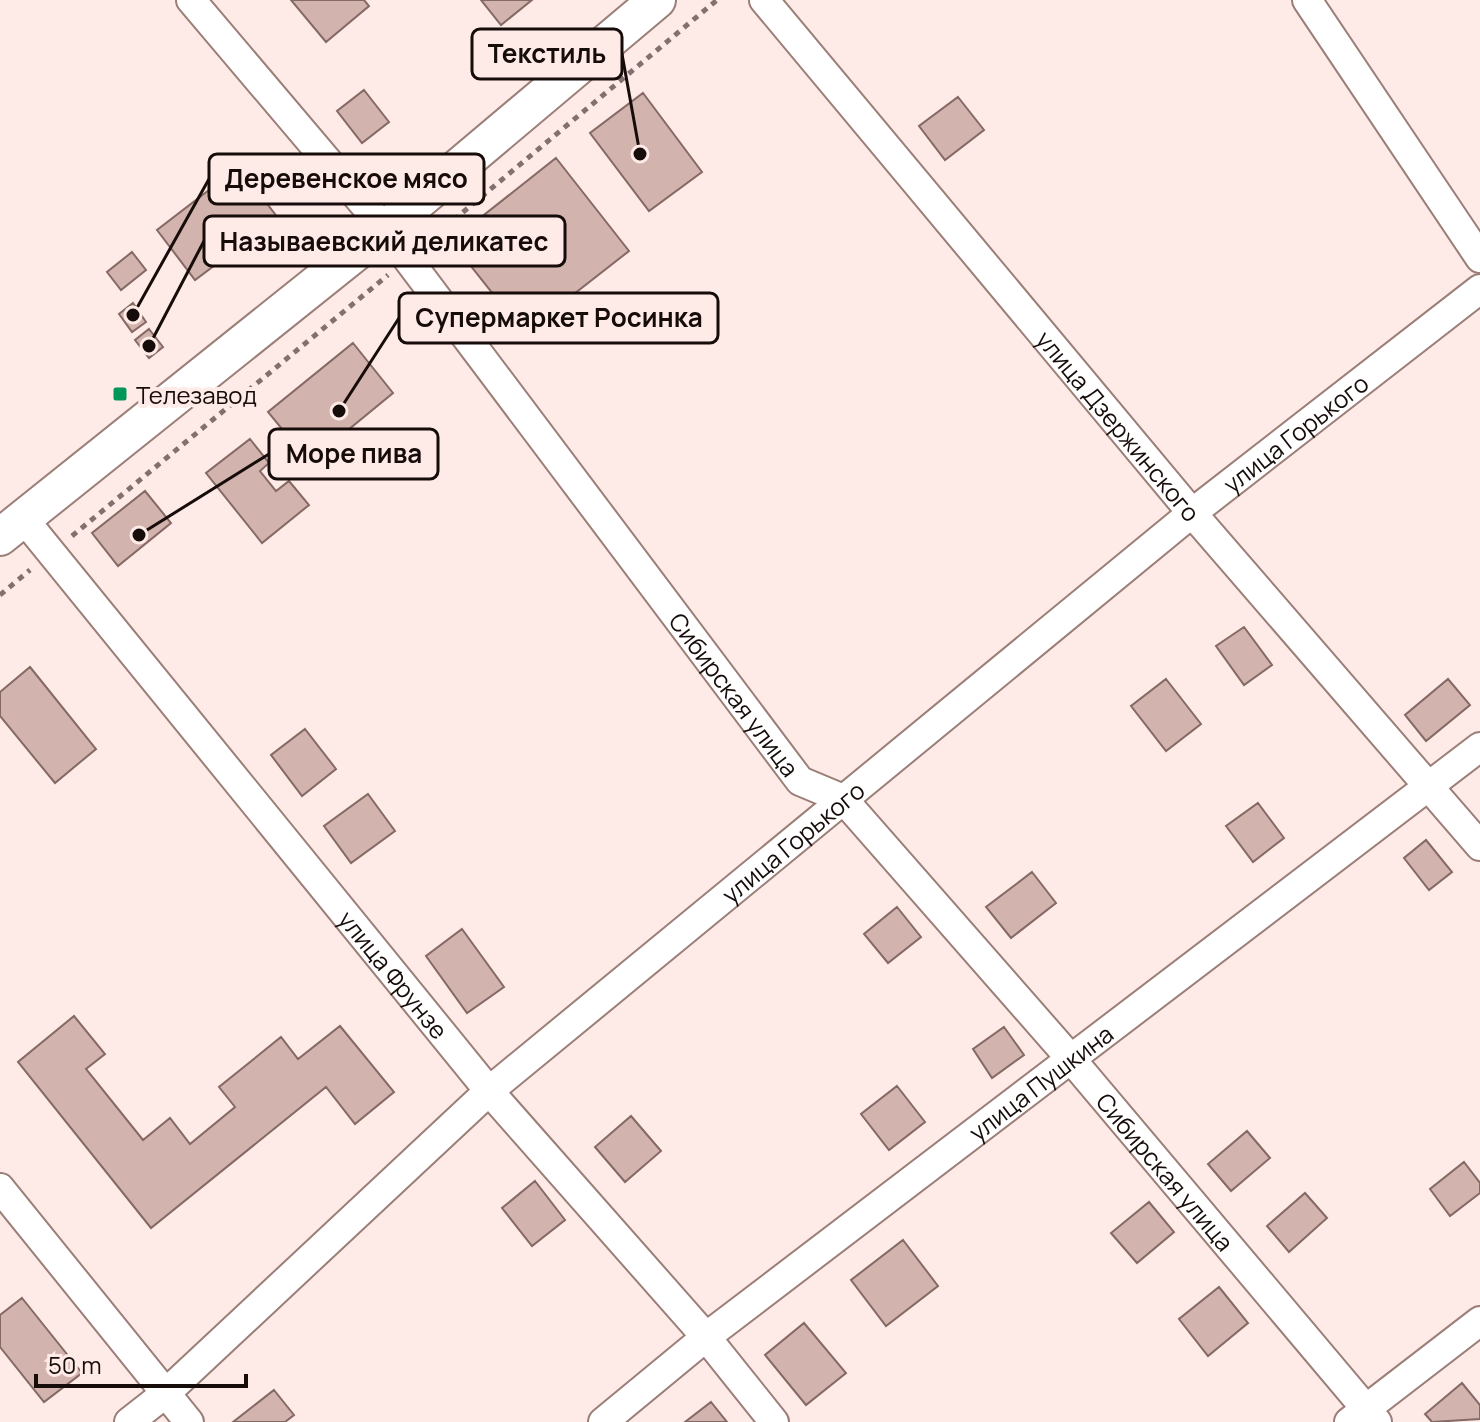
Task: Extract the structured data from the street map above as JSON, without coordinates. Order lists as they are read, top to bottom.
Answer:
{
  "streets": {
    "street": [
      "улица Дзержинского",
      "улица Горького",
      "Сибирская улица",
      "улица Фрунзе",
      "улица Пушкина"
    ]
  },
  "crossings": [
    ["улица Дзержинского", "улица Горького"],
    ["улица Дзержинского", "улица Пушкина"],
    ["улица Горького", "Сибирская улица"],
    ["улица Горького", "улица Фрунзе"],
    ["Сибирская улица", "улица Пушкина"],
    ["улица Фрунзе", "улица Пушкина"]
  ],
  "places": {
    "other": [
      "Текстиль",
      "Деревенское мясо",
      "Называевский деликатес",
      "Супермаркет Росинка",
      "Море пива"
    ],
    "transit": ["Телезавод"]
  },
  "scale_bar": "50 m"
}
